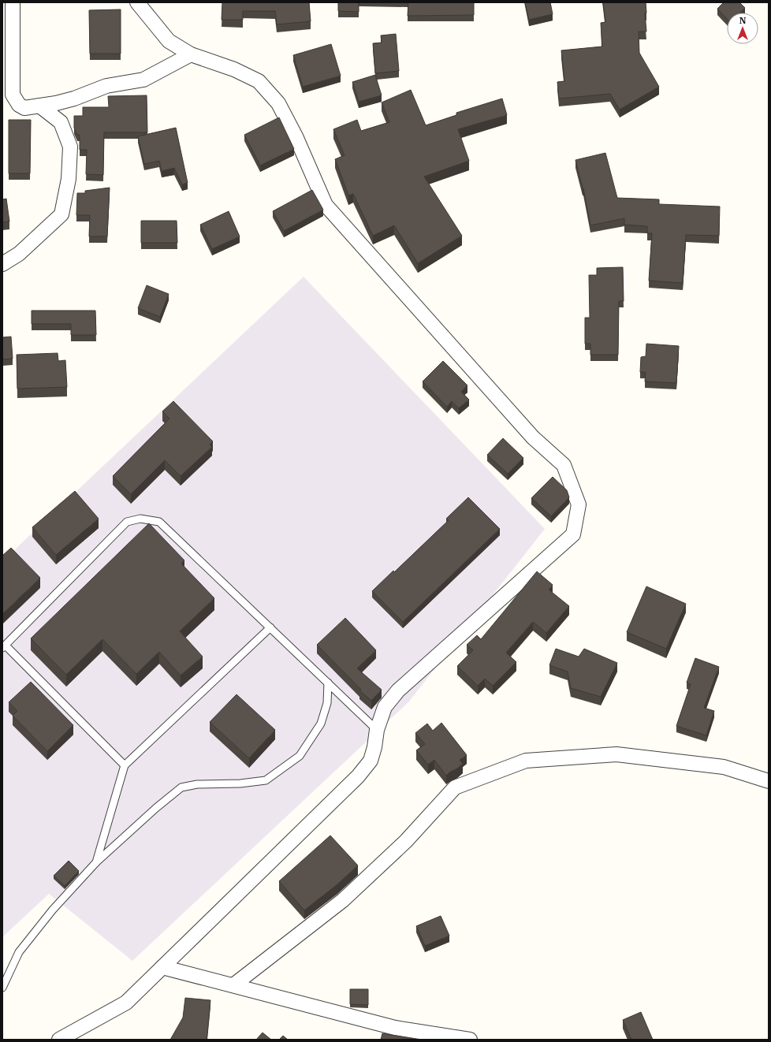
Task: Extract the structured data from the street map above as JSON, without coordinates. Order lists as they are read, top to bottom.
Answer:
{
  "north": "top"
}
